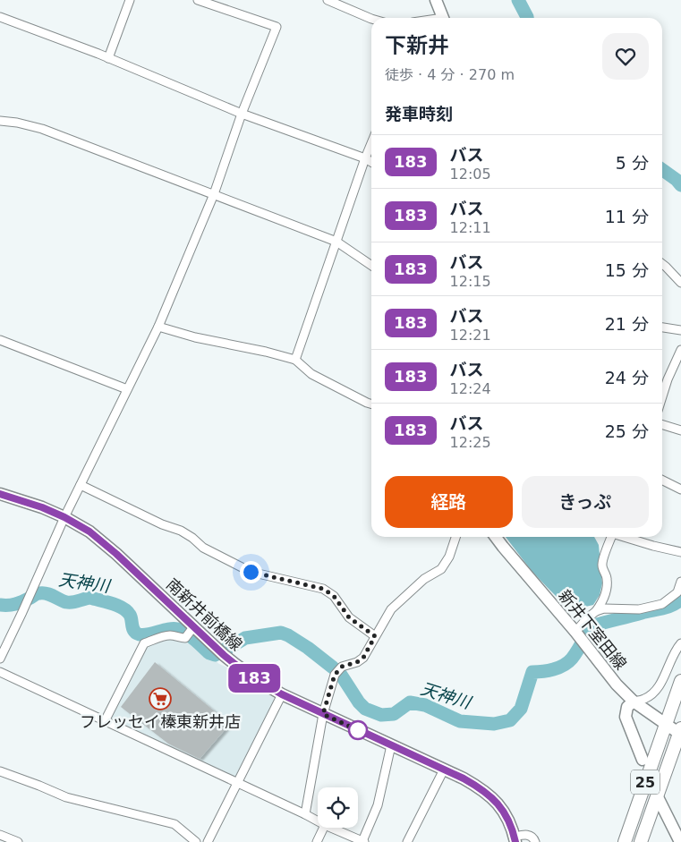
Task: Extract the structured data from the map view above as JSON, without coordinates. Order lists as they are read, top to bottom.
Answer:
{
  "streets": {
    "main road": ["南新井前橋線", "新井下室田線", "25"]
  },
  "crossings": [
    ["新井下室田線", "25"]
  ],
  "water": ["天神川"],
  "places": {
    "supermarket": ["フレッセイ榛東新井店"]
  },
  "lines": ["bus line 183"],
  "page": {
    "on_map": "183",
    "heading": [
      ["下新井", "徒歩 · 4 分 · 270 m"],
      "発車時刻"
    ],
    "list": [
      {
        "mark": "183",
        "name": "バス",
        "note": "12:05",
        "value": "5 分"
      },
      {
        "mark": "183",
        "name": "バス",
        "note": "12:11",
        "value": "11 分"
      },
      {
        "mark": "183",
        "name": "バス",
        "note": "12:15",
        "value": "15 分"
      },
      {
        "mark": "183",
        "name": "バス",
        "note": "12:21",
        "value": "21 分"
      },
      {
        "mark": "183",
        "name": "バス",
        "note": "12:24",
        "value": "24 分"
      },
      {
        "mark": "183",
        "name": "バス",
        "note": "12:25",
        "value": "25 分"
      }
    ],
    "buttons": ["経路", "きっぷ"]
  }
}
